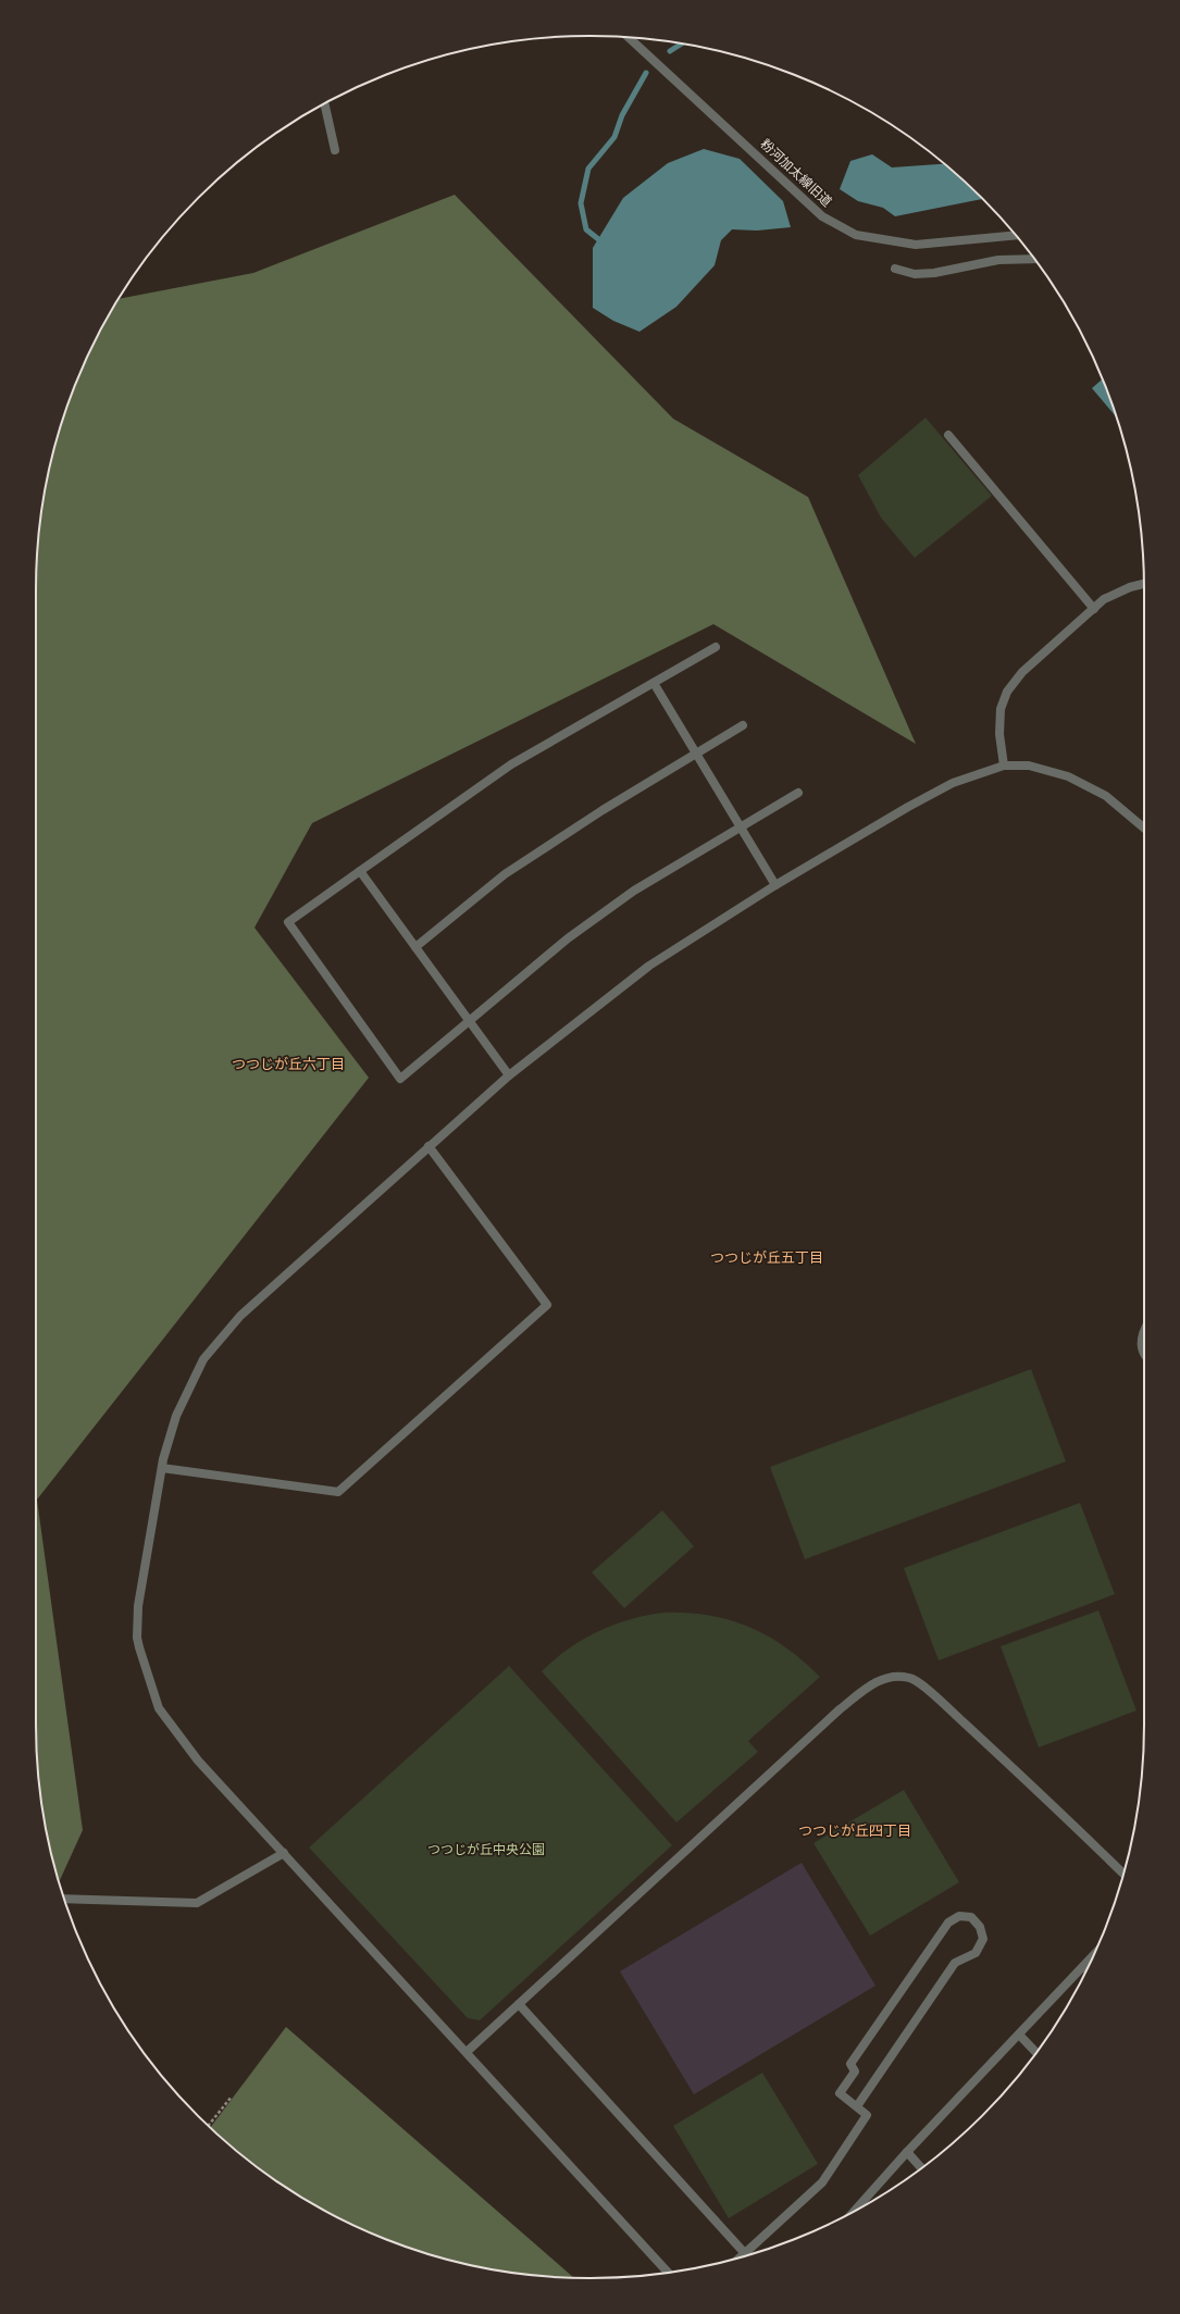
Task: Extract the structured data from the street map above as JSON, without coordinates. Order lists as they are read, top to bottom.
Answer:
{
  "streets": {
    "street": ["粉河加太線旧道"]
  },
  "districts": ["つつじが丘六丁目", "つつじが丘五丁目", "つつじが丘四丁目"],
  "parks": ["つつじが丘中央公園"]
}
